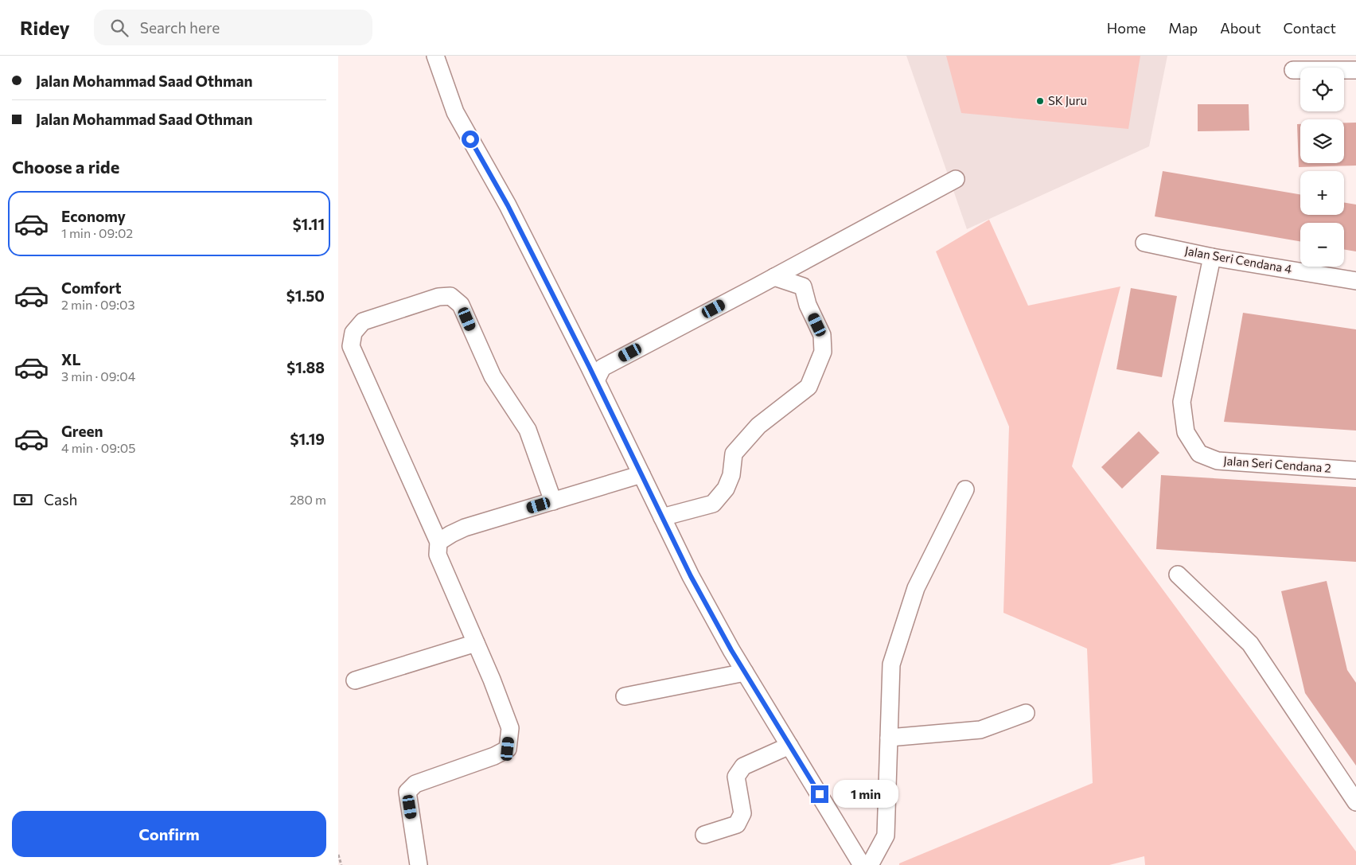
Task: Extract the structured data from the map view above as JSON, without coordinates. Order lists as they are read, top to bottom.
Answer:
{
  "streets": {
    "street": ["Jalan Seri Cendana 4", "Jalan Seri Cendana 2"]
  },
  "crossings": [
    ["Jalan Seri Cendana 4", "Jalan Seri Cendana 2"]
  ],
  "places": ["SK Juru"],
  "page": {
    "header": "Ridey",
    "search": "Search here",
    "nav": [
      "Home",
      "Map",
      "About",
      "Contact"
    ],
    "banner": ["Jalan Mohammad Saad Othman", "Jalan Mohammad Saad Othman"],
    "map_buttons": ["+", "−"],
    "heading": "Choose a ride",
    "list": [
      {
        "name": "Economy",
        "note": "1 min · 09:02",
        "value": "$1.11"
      },
      {
        "name": "Comfort",
        "note": "2 min · 09:03",
        "value": "$1.50"
      },
      {
        "name": "XL",
        "note": "3 min · 09:04",
        "value": "$1.88"
      },
      {
        "name": "Green",
        "note": "4 min · 09:05",
        "value": "$1.19"
      }
    ],
    "pay": ["Cash", "280 m"],
    "bubble": "1 min",
    "buttons": "Confirm"
  }
}
